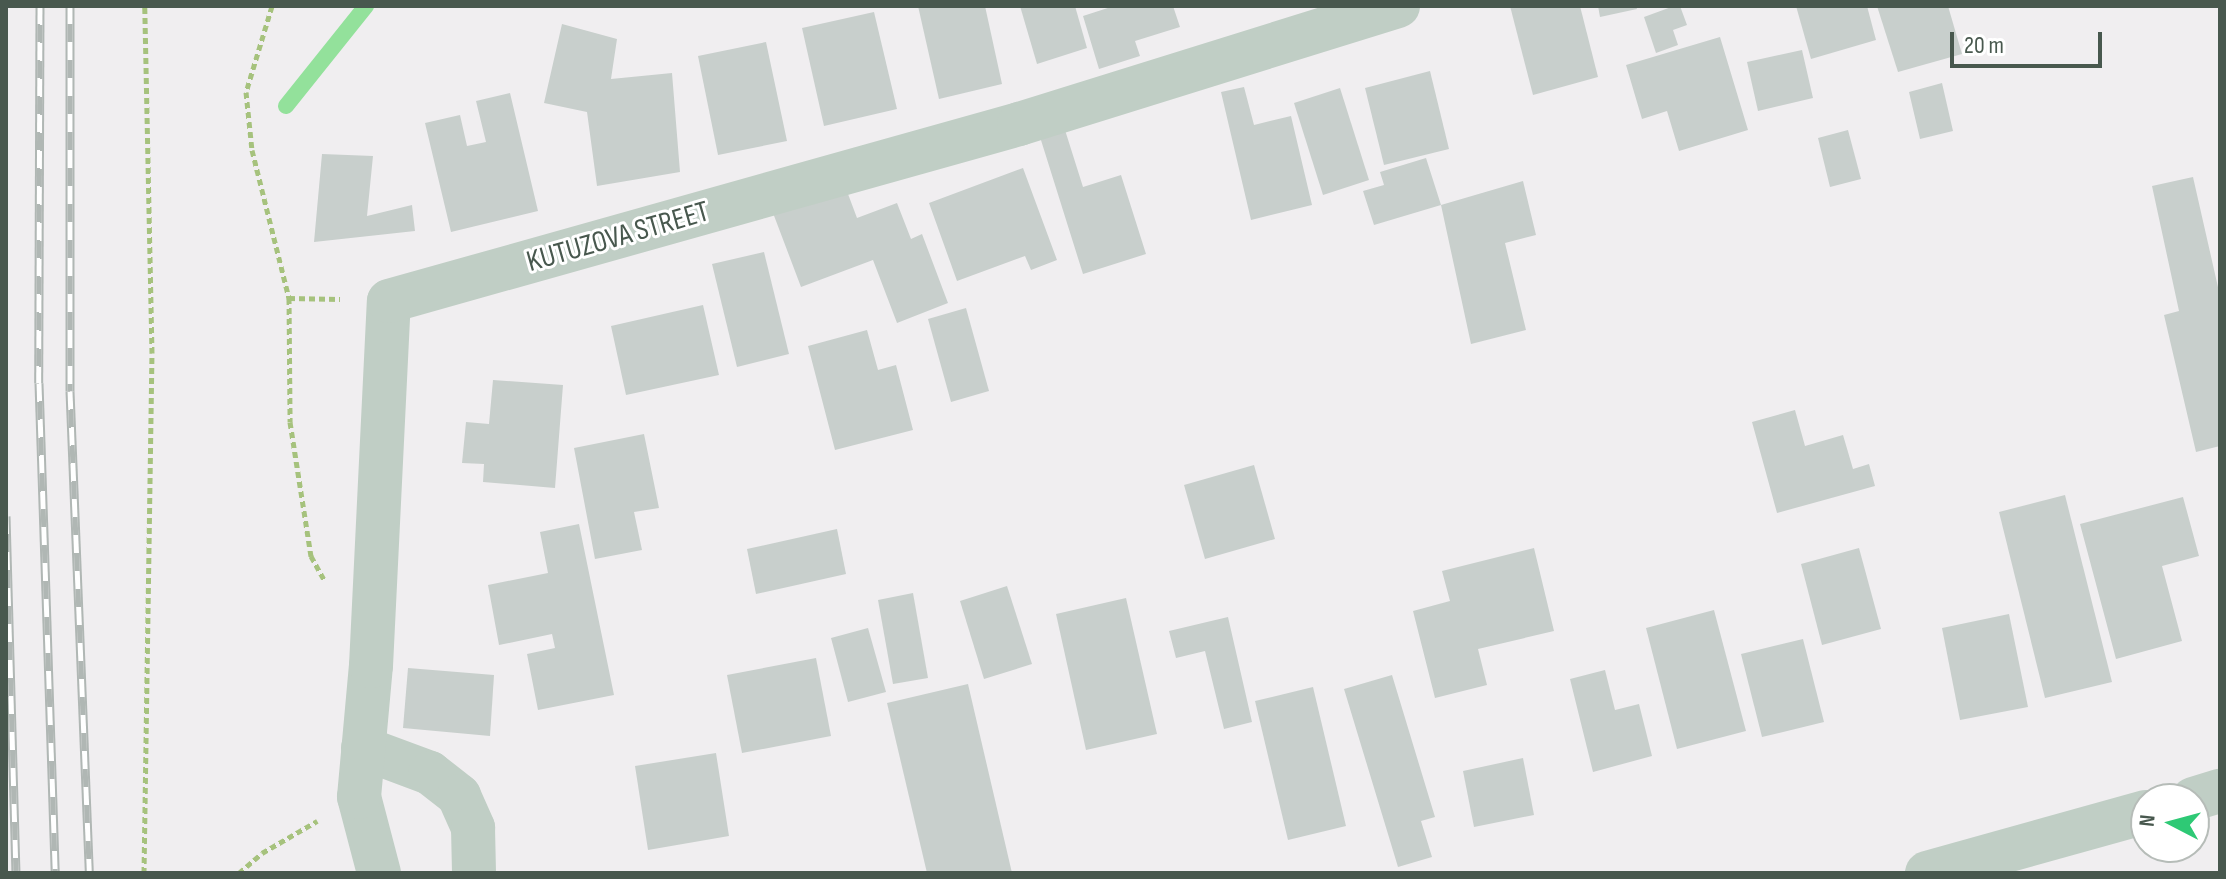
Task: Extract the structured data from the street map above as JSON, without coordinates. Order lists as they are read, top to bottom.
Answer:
{
  "streets": {
    "street": ["KUTUZOVA STREET"]
  },
  "scale_bar": "20 m",
  "north": "left"
}
